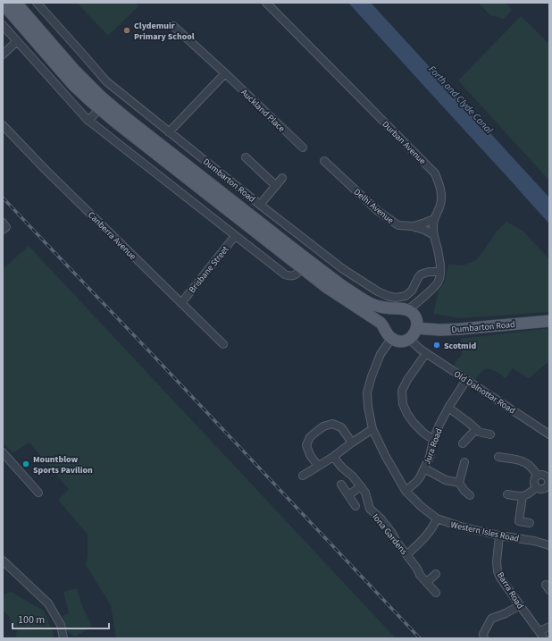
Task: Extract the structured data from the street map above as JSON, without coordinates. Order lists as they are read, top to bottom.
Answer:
{
  "streets": {
    "main road": ["Dumbarton Road"],
    "street": [
      "Auckland Place",
      "Durban Avenue",
      "Delhi Avenue",
      "Canberra Avenue",
      "Brisbane Street",
      "Old Dalnottar Road",
      "Jura Road",
      "Western Isles Road",
      "Iona Gardens",
      "Barra Road"
    ]
  },
  "crossings": [
    ["Durban Avenue", "Dumbarton Road"],
    ["Durban Avenue", "Delhi Avenue"],
    ["Durban Avenue", "Old Dalnottar Road"],
    ["Durban Avenue", "Western Isles Road"],
    ["Dumbarton Road", "Old Dalnottar Road"],
    ["Dumbarton Road", "Western Isles Road"],
    ["Canberra Avenue", "Brisbane Street"],
    ["Old Dalnottar Road", "Jura Road"],
    ["Old Dalnottar Road", "Western Isles Road"],
    ["Jura Road", "Western Isles Road"],
    ["Western Isles Road", "Barra Road"]
  ],
  "water": ["Forth and Clyde Canal"],
  "places": ["Clydemuir Primary School", "Scotmid", "Mountblow Sports Pavilion"],
  "scale_bar": "100 m"
}
